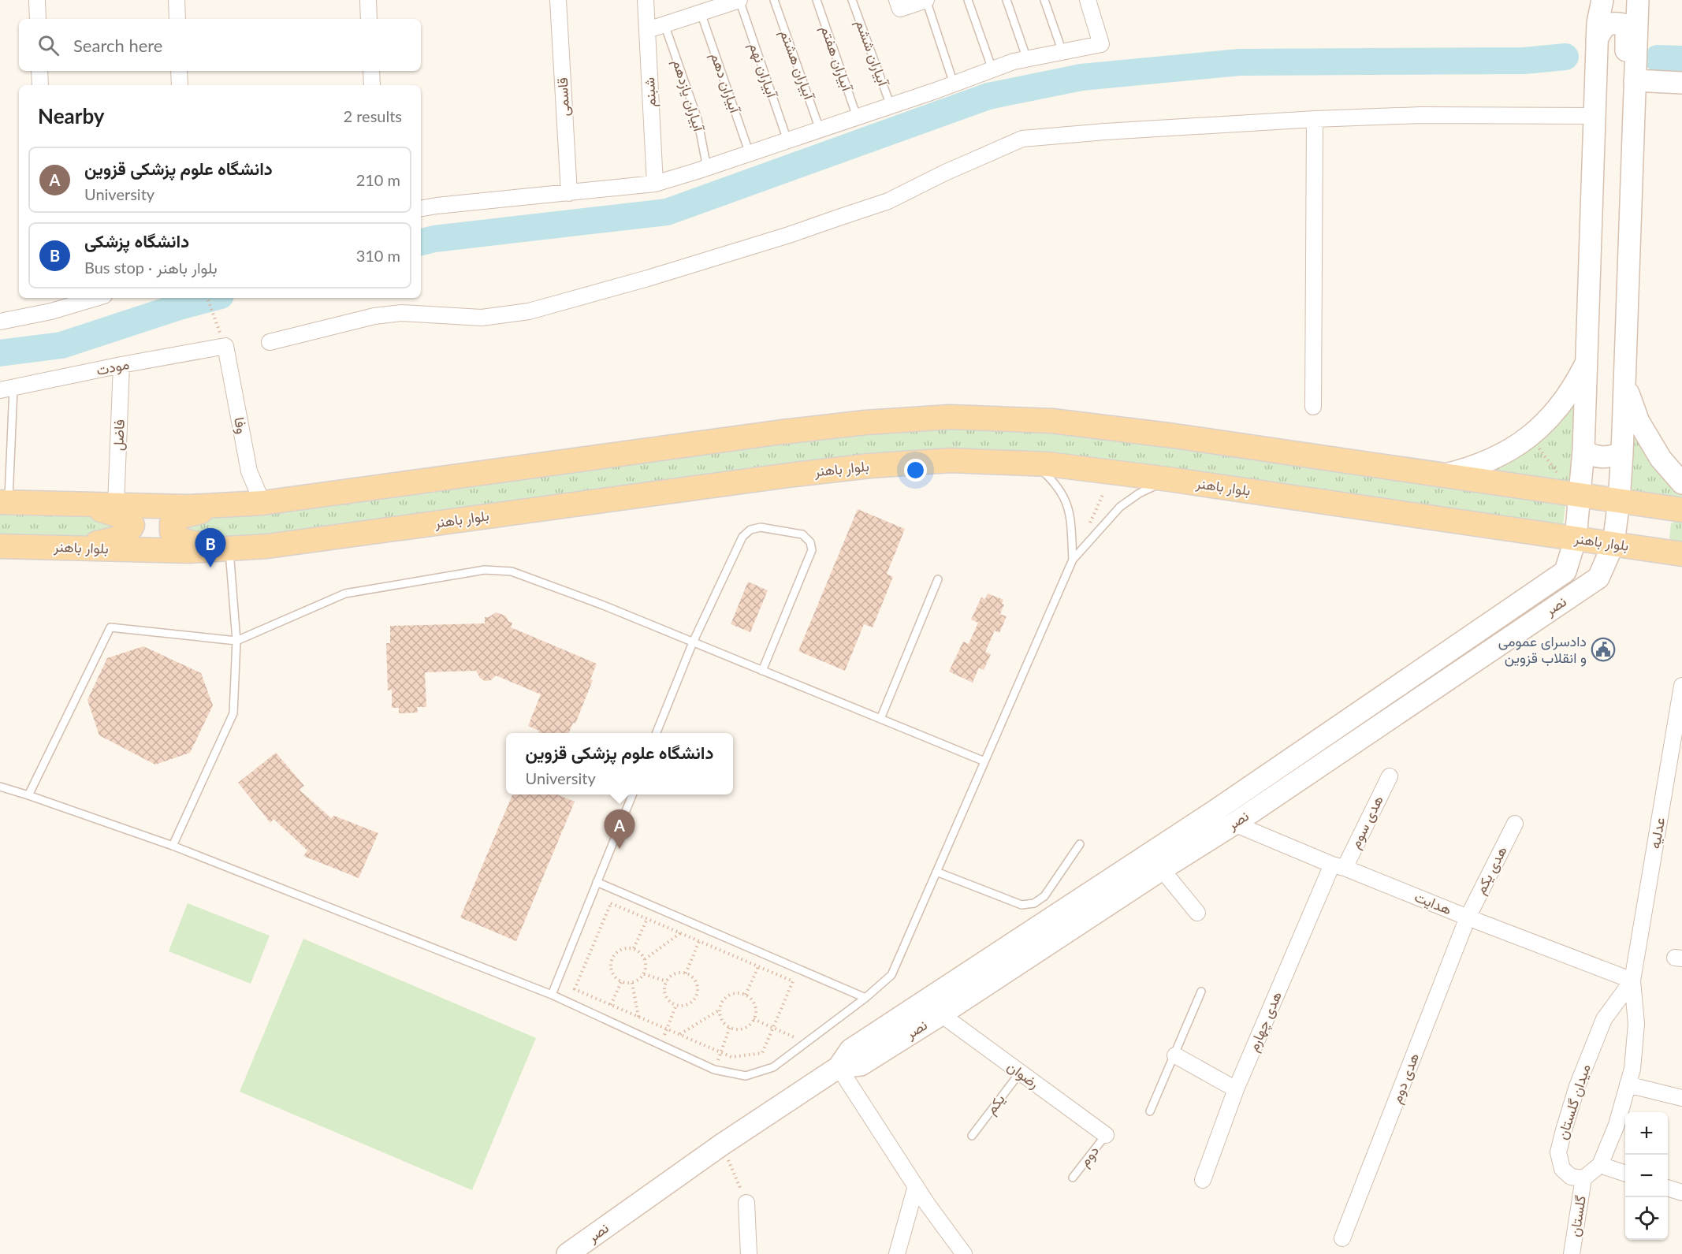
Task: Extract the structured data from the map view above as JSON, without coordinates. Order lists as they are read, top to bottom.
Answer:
{
  "streets": {
    "main road": ["بلوار باهنر"],
    "street": [
      "شبنم",
      "قاسمی",
      "مودت",
      "وفا",
      "فاضل",
      "نصر",
      "هدی سوم",
      "عدلیه",
      "هدی یکم",
      "هدایت",
      "هدی چهارم",
      "رضوان",
      "هدی دوم",
      "میدان گلستان",
      "گلستان"
    ],
    "lane": [
      "آبیاران ششم",
      "آبیاران هفتم",
      "آبیاران هشتم",
      "آبیاران نهم",
      "آبیاران دهم",
      "آبیاران یازدهم",
      "یکم",
      "دوم"
    ]
  },
  "crossings": [
    ["مودت", "وفا"],
    ["مودت", "فاضل"],
    ["بلوار باهنر", "نصر"],
    ["نصر", "هدایت"],
    ["نصر", "رضوان"],
    ["هدی سوم", "هدایت"],
    ["هدی سوم", "هدی چهارم"],
    ["عدلیه", "هدایت"],
    ["عدلیه", "میدان گلستان"],
    ["هدی یکم", "هدایت"],
    ["هدی یکم", "هدی دوم"],
    ["هدایت", "هدی چهارم"],
    ["هدایت", "هدی دوم"],
    ["هدایت", "میدان گلستان"],
    ["رضوان", "یکم"],
    ["رضوان", "دوم"],
    ["میدان گلستان", "گلستان"]
  ],
  "places": {
    "public building": ["دادسرای عمومی و انقلاب قزوین"]
  },
  "page": {
    "search": "Search here",
    "heading": ["Nearby", "2 results"],
    "list": [
      {
        "mark": "A",
        "name": "دانشگاه علوم پزشکی قزوین",
        "note": "University",
        "value": "210 m"
      },
      {
        "mark": "B",
        "name": "دانشگاه پزشکی",
        "note": "Bus stop · بلوار باهنر",
        "value": "310 m"
      }
    ],
    "pins": ["B", "A"],
    "popup": ["دانشگاه علوم پزشکی قزوین", "University"],
    "map_buttons": ["+", "−"]
  }
}
